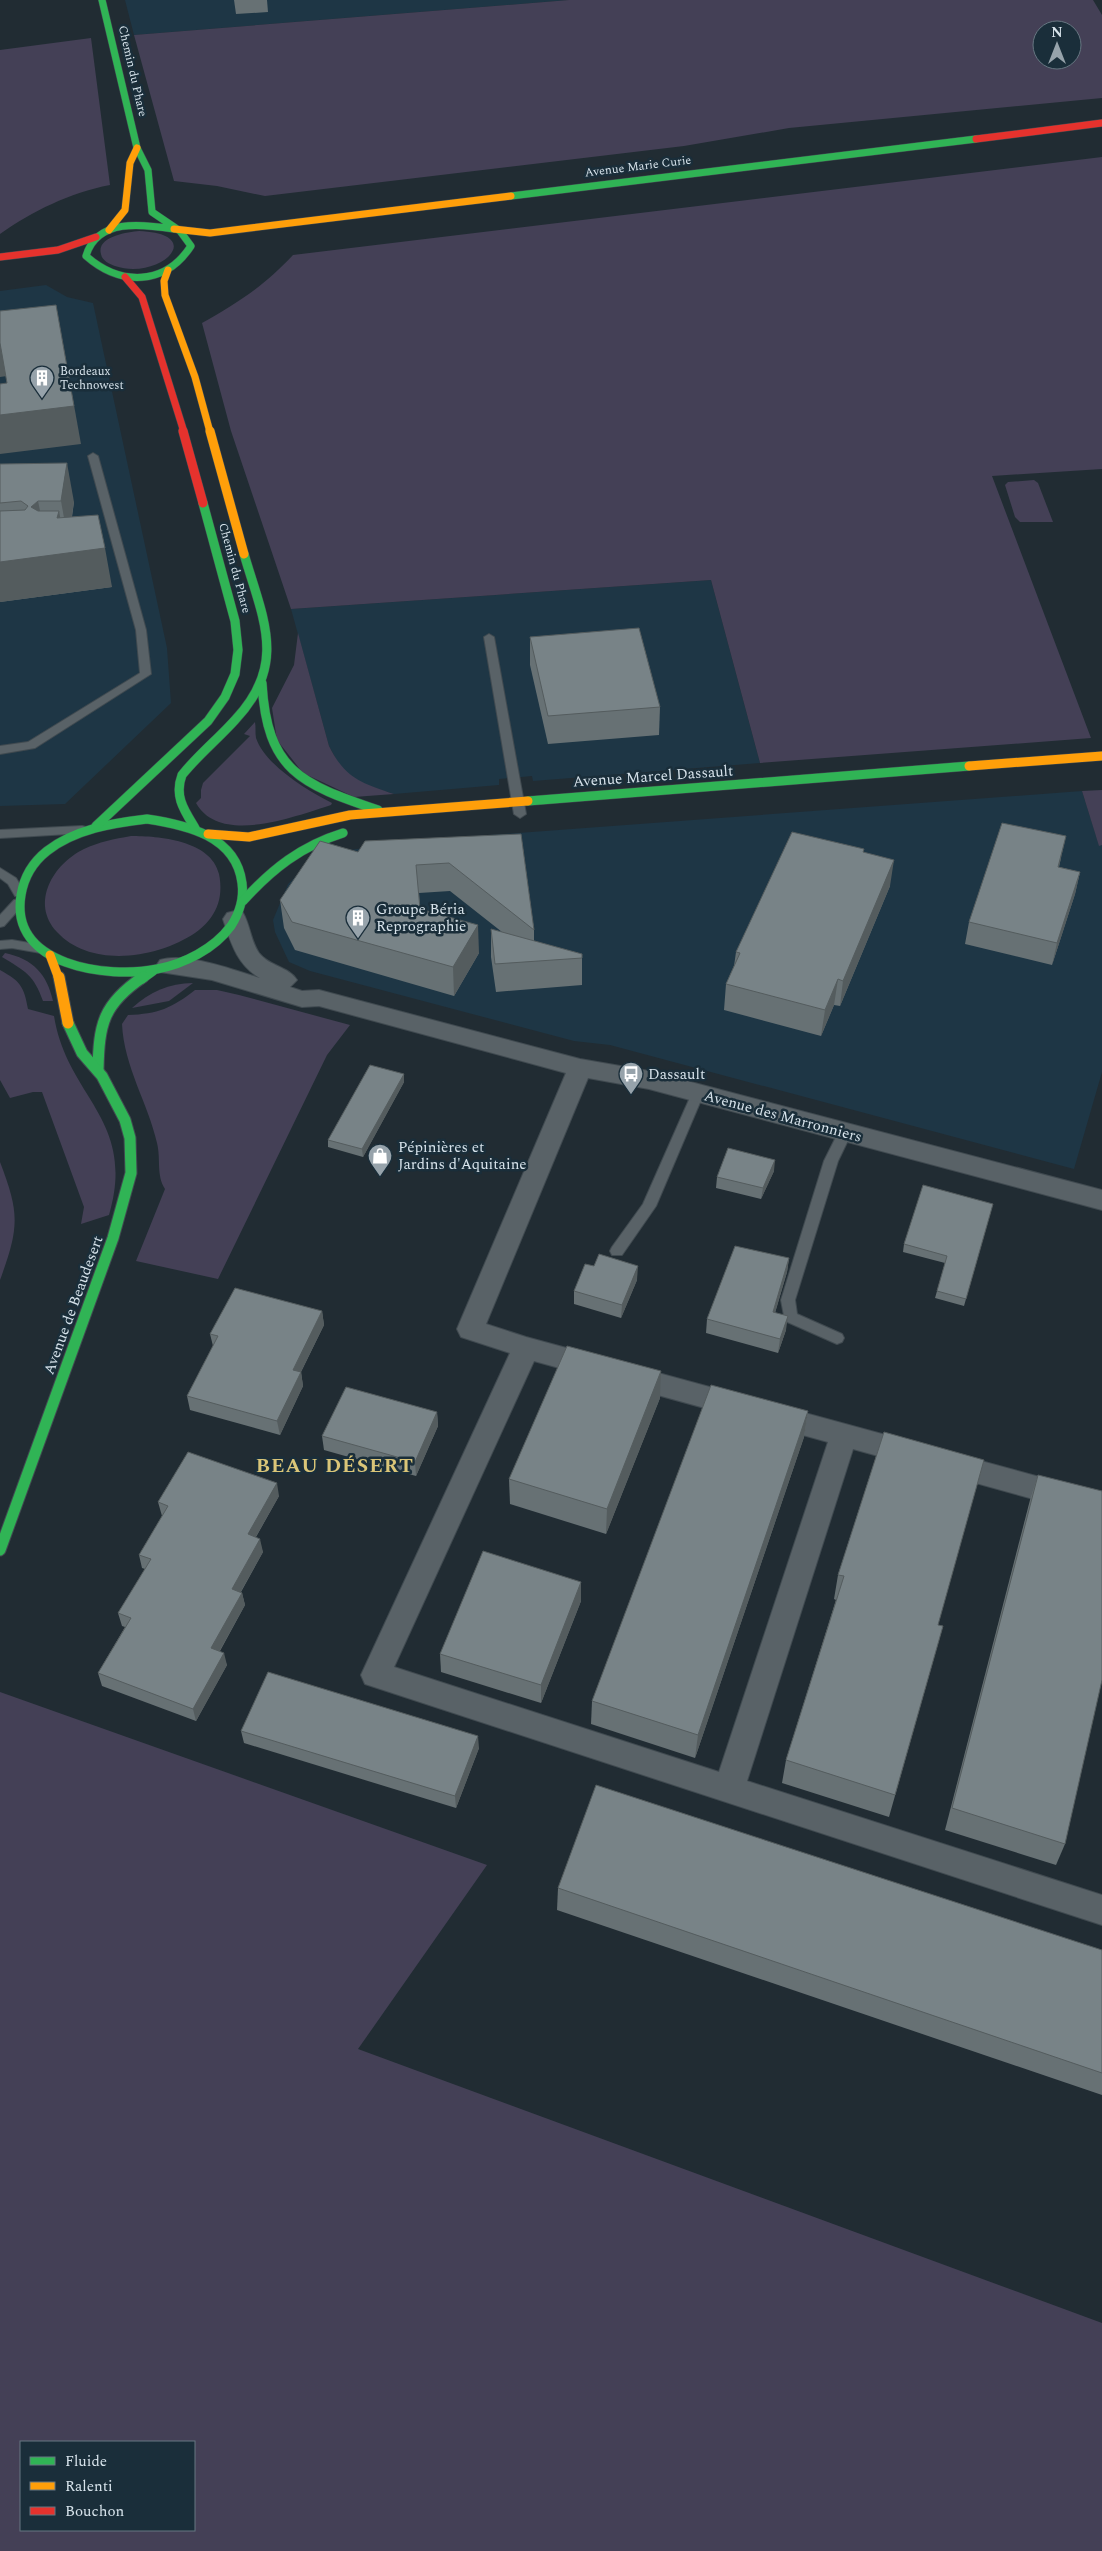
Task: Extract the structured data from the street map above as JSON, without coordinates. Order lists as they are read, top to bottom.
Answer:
{
  "streets": {
    "main road": [
      "Chemin du Phare",
      "Avenue Marie Curie",
      "Avenue Marcel Dassault",
      "Avenue de Beaudesert"
    ],
    "street": ["Avenue des Marronniers"]
  },
  "crossings": [
    ["Chemin du Phare", "Avenue Marie Curie"]
  ],
  "districts": ["BEAU DÉSERT"],
  "places": {
    "building": ["Bordeaux Technowest", "Groupe Béria Reprographie"],
    "bus stop": ["Dassault"],
    "shop": ["Pépinières et Jardins d'Aquitaine"]
  },
  "legend": ["Fluide", "Ralenti", "Bouchon"],
  "north": "top"
}
